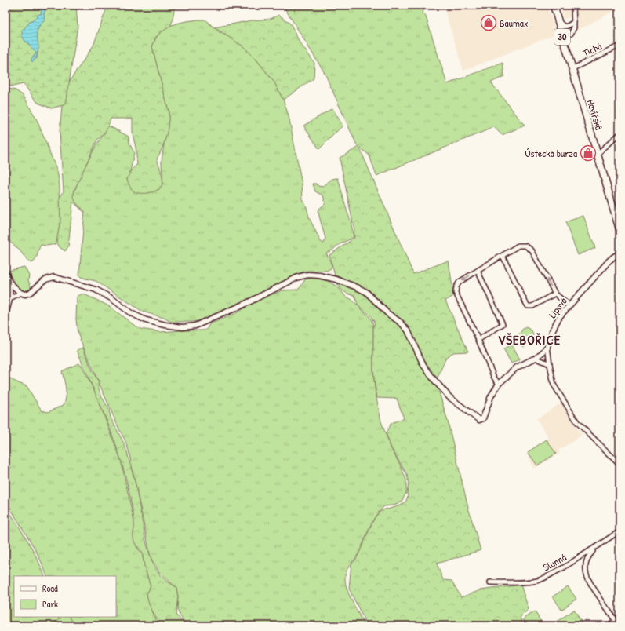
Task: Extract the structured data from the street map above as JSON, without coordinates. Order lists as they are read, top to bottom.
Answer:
{
  "streets": {
    "main road": ["30", "Havířská"],
    "street": ["Tichá", "Lipová", "Slunná"]
  },
  "crossings": [
    ["Tichá", "Havířská"]
  ],
  "districts": ["VŠEBOŘICE"],
  "places": {
    "shop": ["Baumax", "Ústecká burza"]
  },
  "legend": ["Road", "Park"]
}
